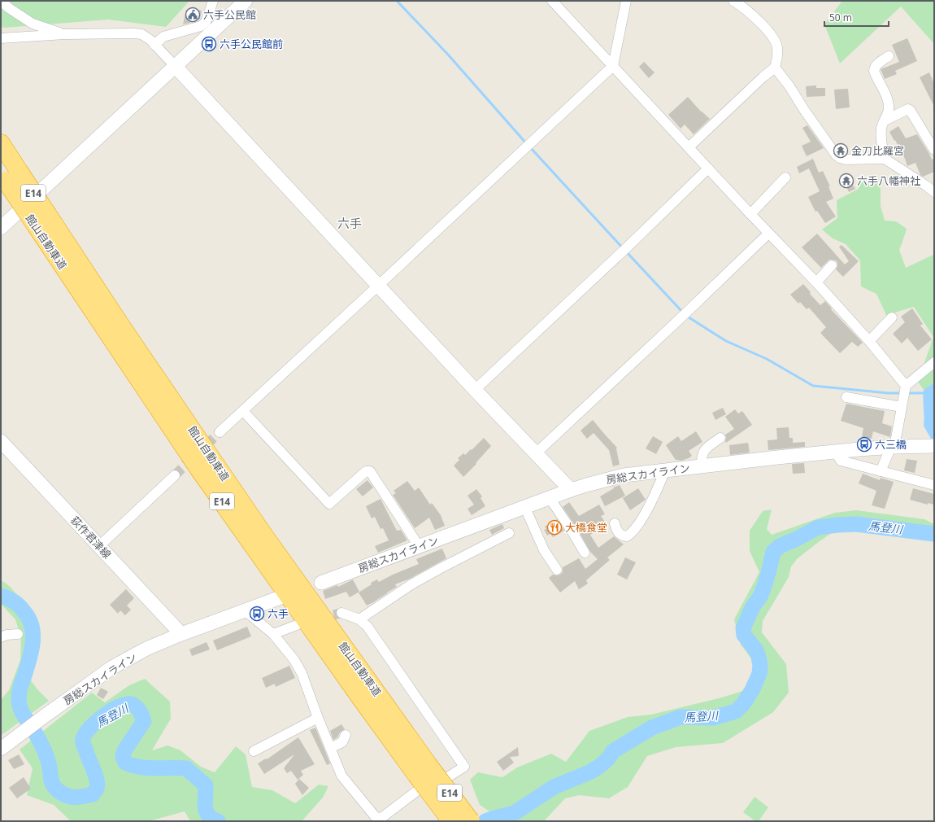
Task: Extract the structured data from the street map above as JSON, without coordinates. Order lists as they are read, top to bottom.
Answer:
{
  "streets": {
    "highway": ["E14", "館山自動車道"],
    "street": ["房総スカイライン", "荻作君津線"]
  },
  "crossings": [
    ["房総スカイライン", "荻作君津線"]
  ],
  "districts": ["六手"],
  "water": ["馬登川"],
  "places": {
    "public building": ["六手公民館"],
    "bus stop": ["六手公民館前", "六三橋", "六手"],
    "temple": ["金刀比羅宮", "六手八幡神社"],
    "restaurant": ["大橋食堂"]
  },
  "scale_bar": "50 m"
}
